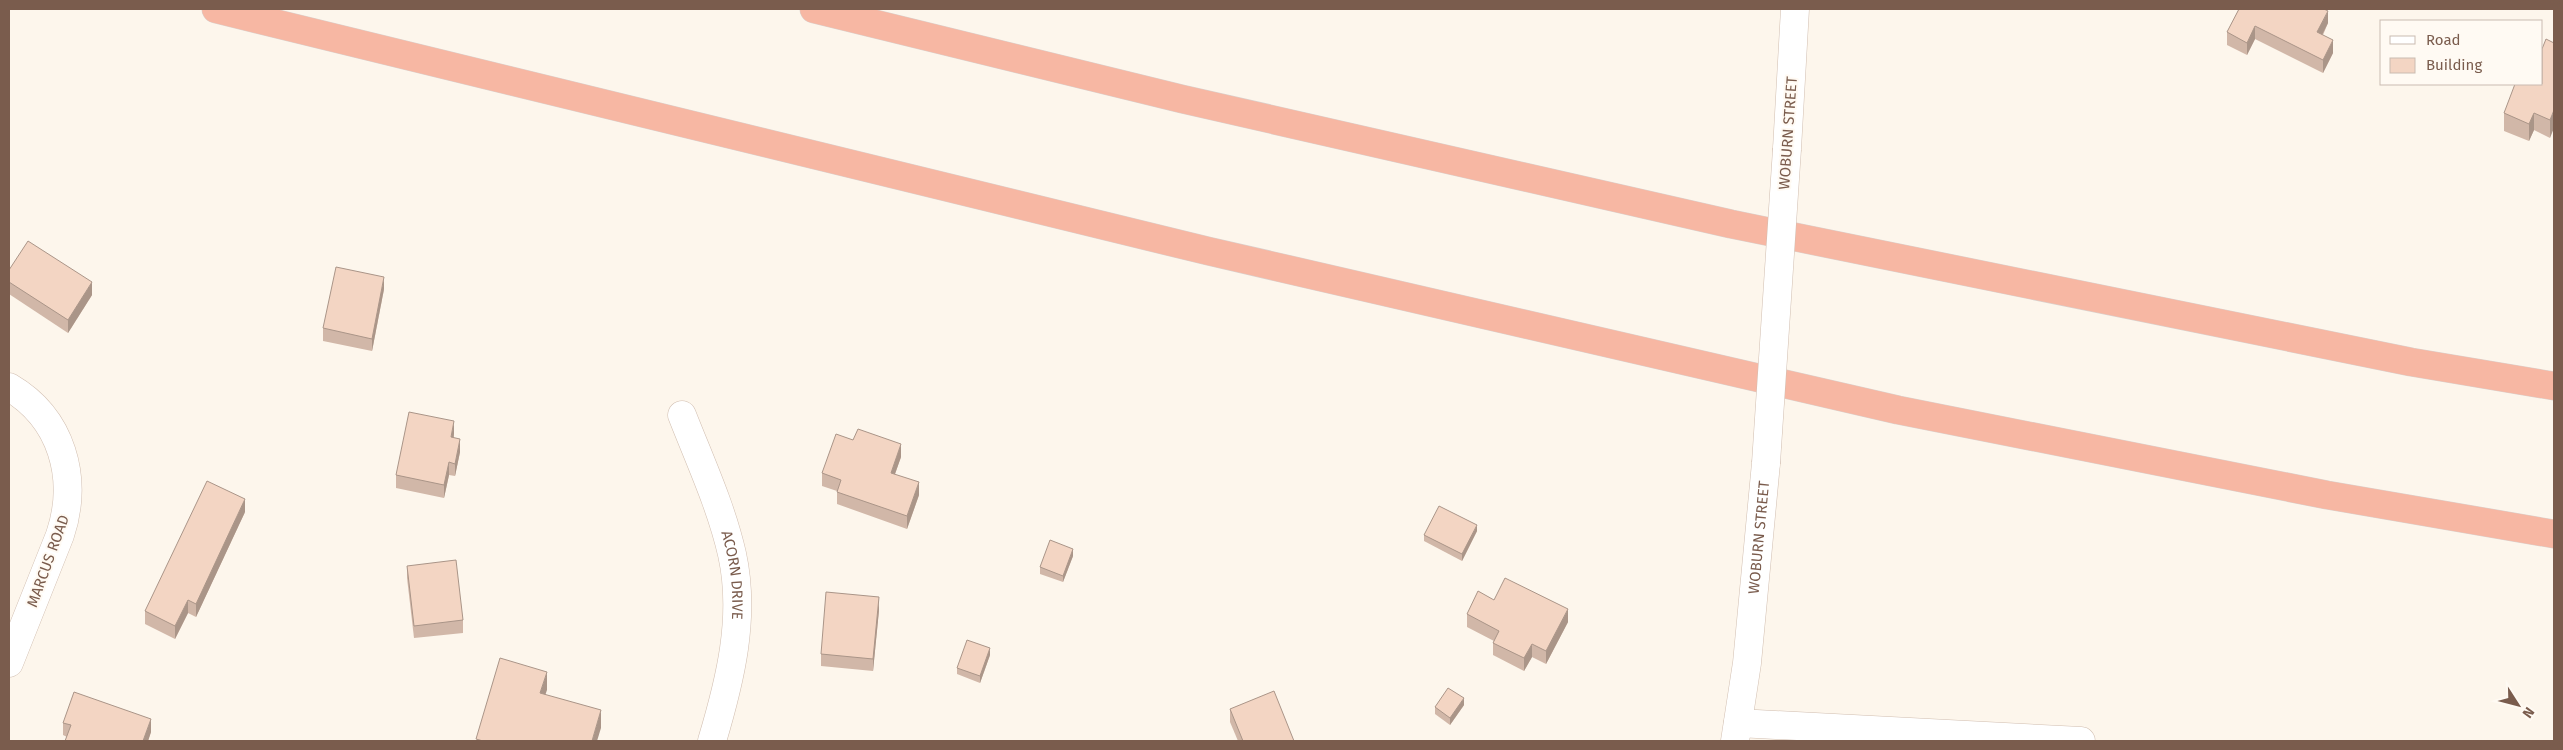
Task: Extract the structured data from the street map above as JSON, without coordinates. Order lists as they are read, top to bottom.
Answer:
{
  "streets": {
    "street": ["WOBURN STREET", "MARCUS ROAD", "ACORN DRIVE"]
  },
  "legend": ["Road", "Building"],
  "north": "bottom right"
}
